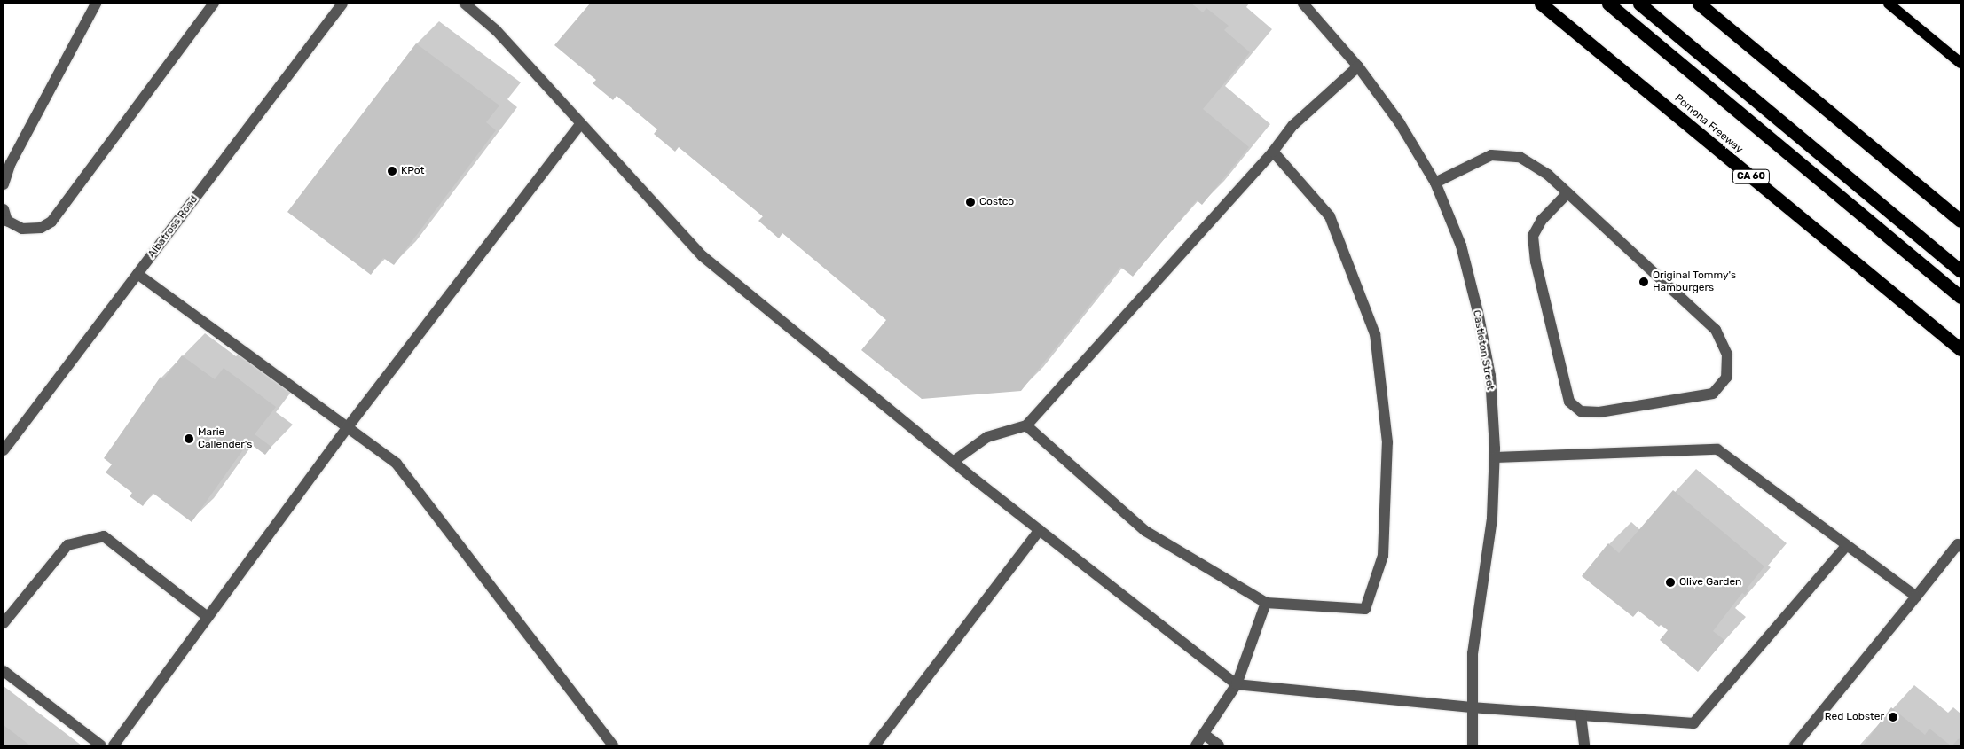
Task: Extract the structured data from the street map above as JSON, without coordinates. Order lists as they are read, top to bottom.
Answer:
{
  "streets": {
    "highway": ["Pomona Freeway", "CA 60"],
    "street": ["Albatross Road", "Castleton Street"]
  },
  "places": [
    "KPot",
    "Costco",
    "Original Tommy's Hamburgers",
    "Marie Callender's",
    "Olive Garden",
    "Red Lobster"
  ]
}
